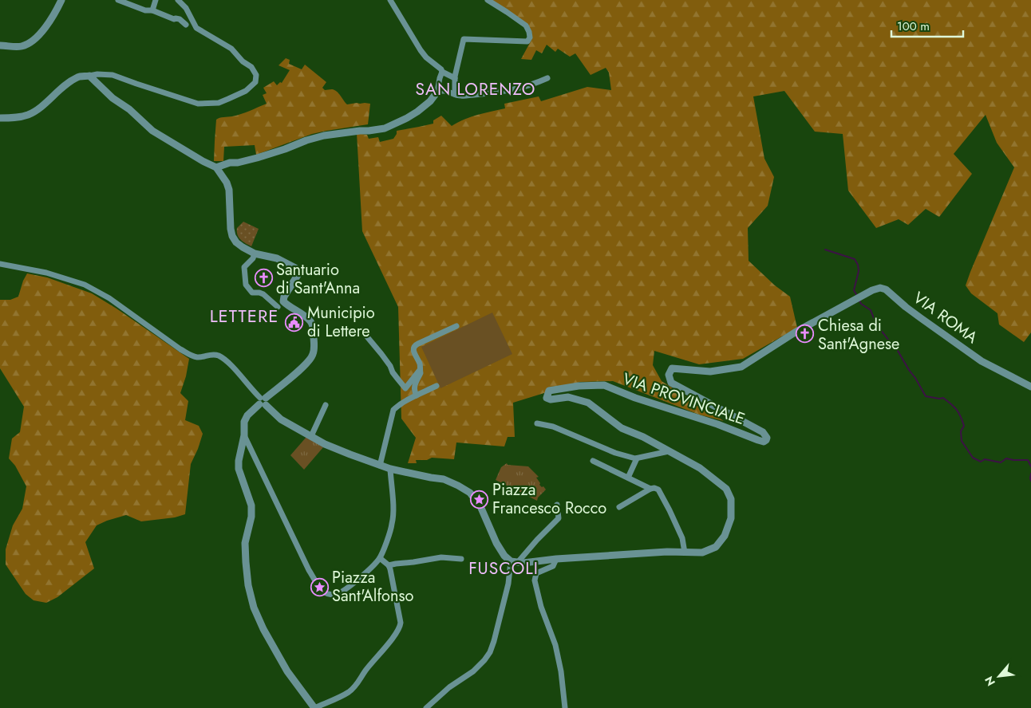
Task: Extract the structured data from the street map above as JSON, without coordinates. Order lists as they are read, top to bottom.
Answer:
{
  "streets": {
    "street": ["VIA ROMA", "VIA PROVINCIALE"]
  },
  "crossings": [
    ["VIA ROMA", "VIA PROVINCIALE"]
  ],
  "districts": ["SAN LORENZO", "LETTERE", "FUSCOLI"],
  "places": {
    "church": ["Santuario di Sant'Anna", "Chiesa di Sant'Agnese"],
    "public building": ["Municipio di Lettere"],
    "place": ["Piazza Francesco Rocco", "Piazza Sant'Alfonso"]
  },
  "scale_bar": "100 m",
  "north": "bottom left"
}
